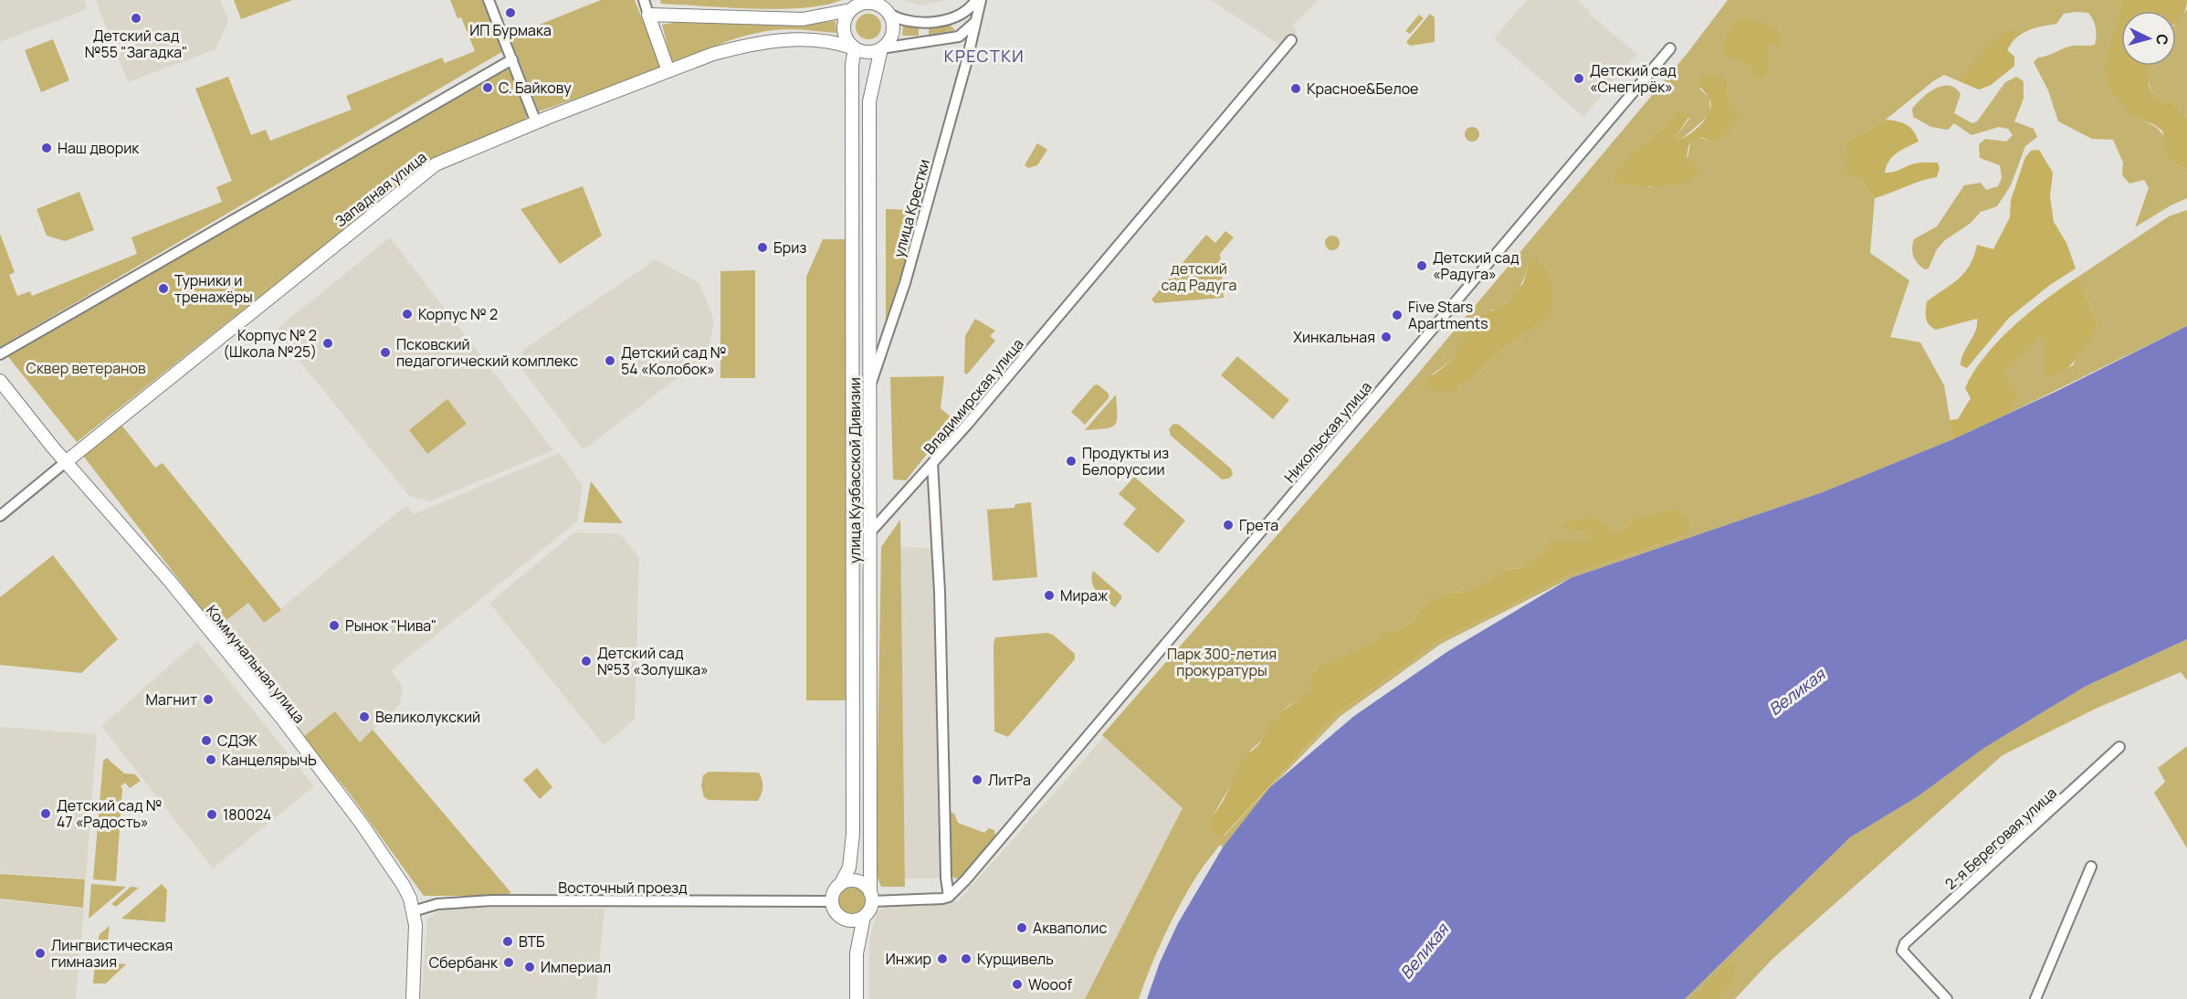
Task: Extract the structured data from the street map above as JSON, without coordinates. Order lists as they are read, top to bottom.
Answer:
{
  "streets": {
    "street": [
      "Западная улица",
      "улица Крестки",
      "Владимирская улица",
      "Никольская улица",
      "улица Кузбасской Дивизии",
      "Коммунальная улица",
      "2-я Береговая улица",
      "Восточный проезд"
    ]
  },
  "crossings": [
    ["Западная улица", "улица Кузбасской Дивизии"],
    ["Западная улица", "Коммунальная улица"],
    ["улица Крестки", "улица Кузбасской Дивизии"],
    ["Владимирская улица", "Никольская улица"],
    ["улица Кузбасской Дивизии", "Восточный проезд"],
    ["Коммунальная улица", "Восточный проезд"]
  ],
  "districts": ["КРЕСТКИ"],
  "water": ["Великая"],
  "parks": ["детский сад Радуга", "Сквер ветеранов", "Парк 300-летия прокуратуры"],
  "places": [
    "ИП Бурмака",
    "Детский сад №55 \"Загадка\"",
    "Детский сад «Снегирёк»",
    "С. Байкову",
    "Красное&Белое",
    "Наш дворик",
    "Бриз",
    "Детский сад «Радуга»",
    "Турники и тренажёры",
    "Корпус № 2",
    "Five Stars Apartments",
    "Хинкальная",
    "Корпус № 2 (Школа №25)",
    "Псковский педагогический комплекс",
    "Детский сад № 54 «Колобок»",
    "Продукты из Белоруссии",
    "Грета",
    "Мираж",
    "Рынок \"Нива\"",
    "Детский сад №53 «Золушка»",
    "Магнит",
    "Великолукский",
    "СДЭК",
    "КанцелярычЬ",
    "ЛитРа",
    "Детский сад № 47 «Радость»",
    "180024",
    "Акваполис",
    "ВТБ",
    "Лингвистическая гимназия",
    "Инжир",
    "Курщивель",
    "Сбербанк",
    "Империал",
    "Wooof"
  ],
  "north": "right"
}
